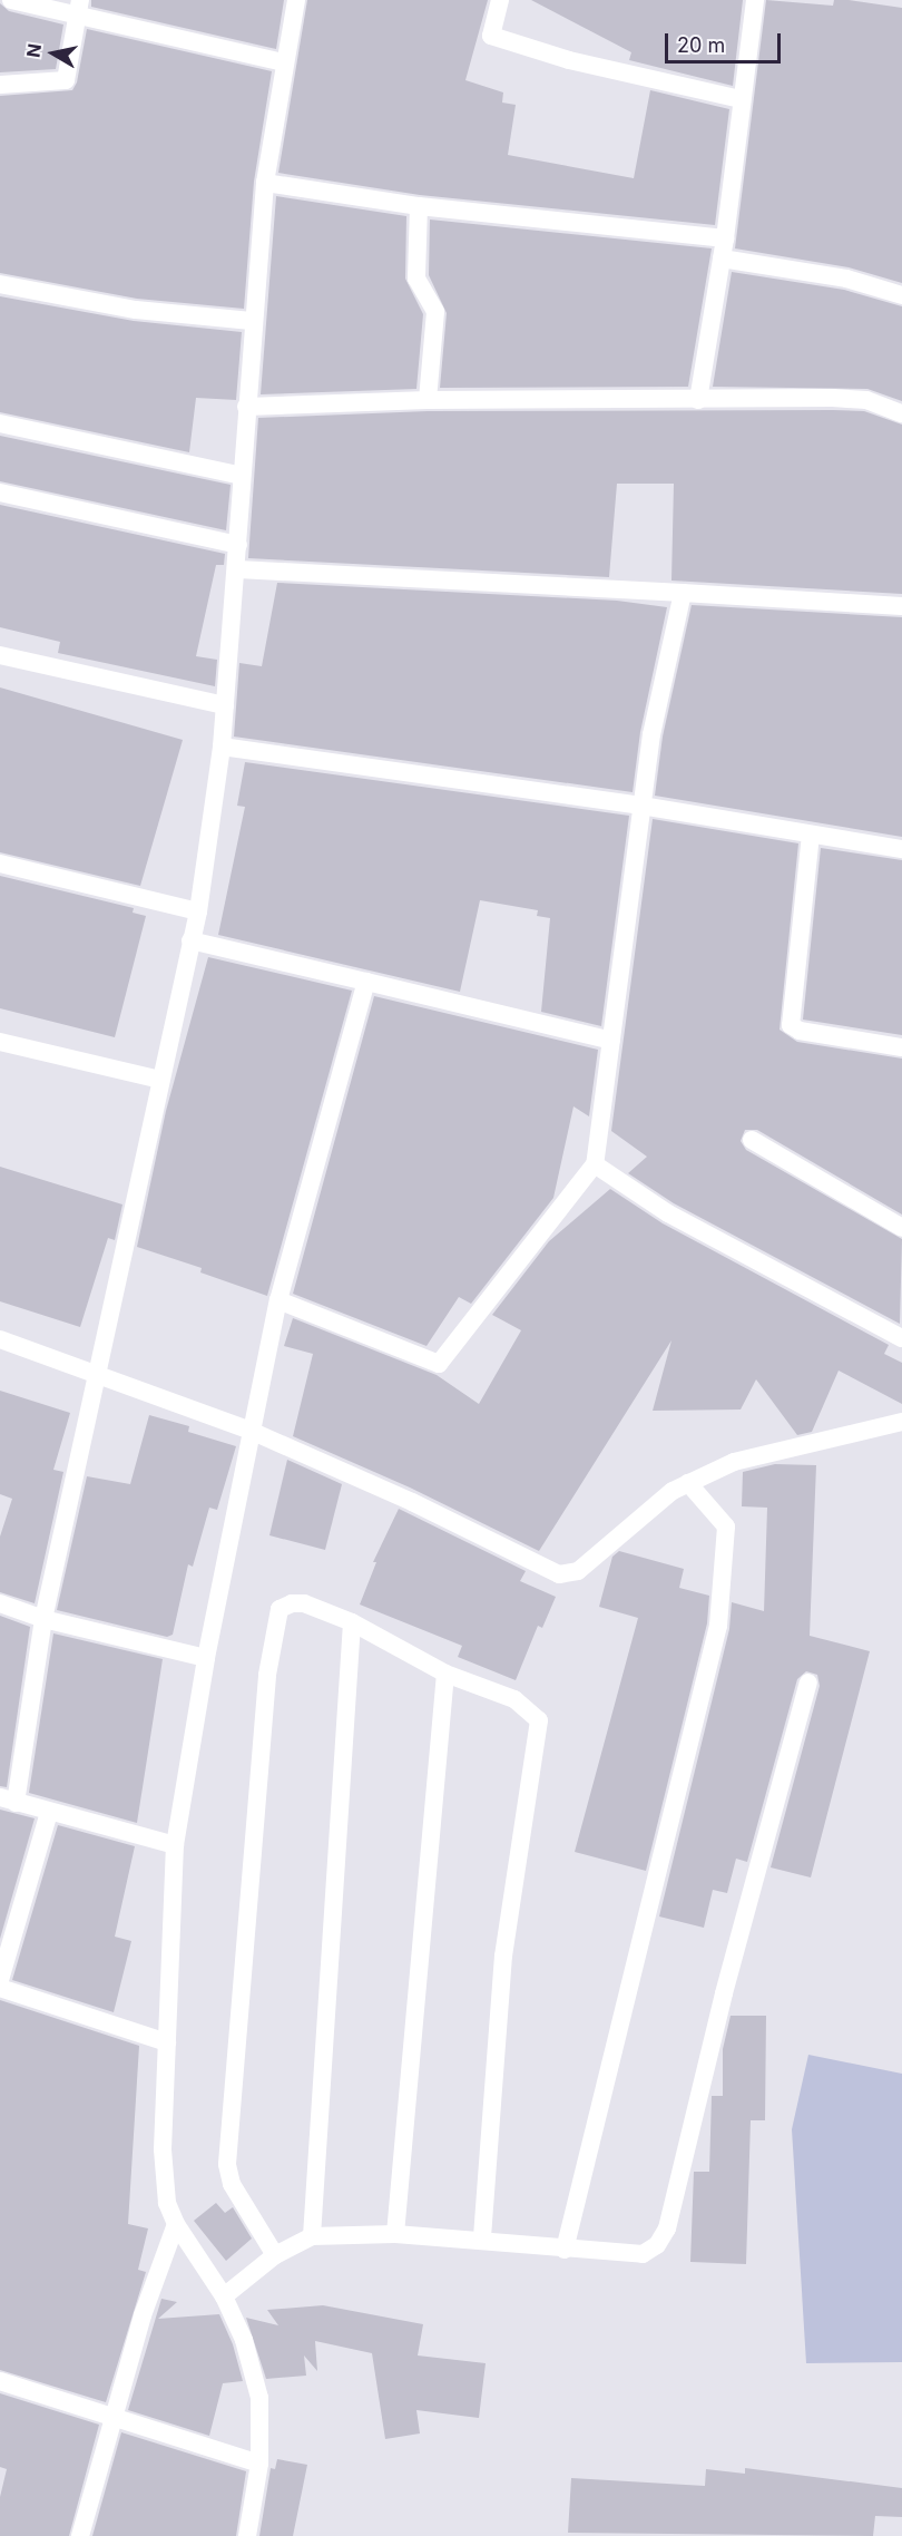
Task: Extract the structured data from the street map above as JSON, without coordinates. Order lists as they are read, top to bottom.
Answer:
{
  "scale_bar": "20 m",
  "north": "left"
}
